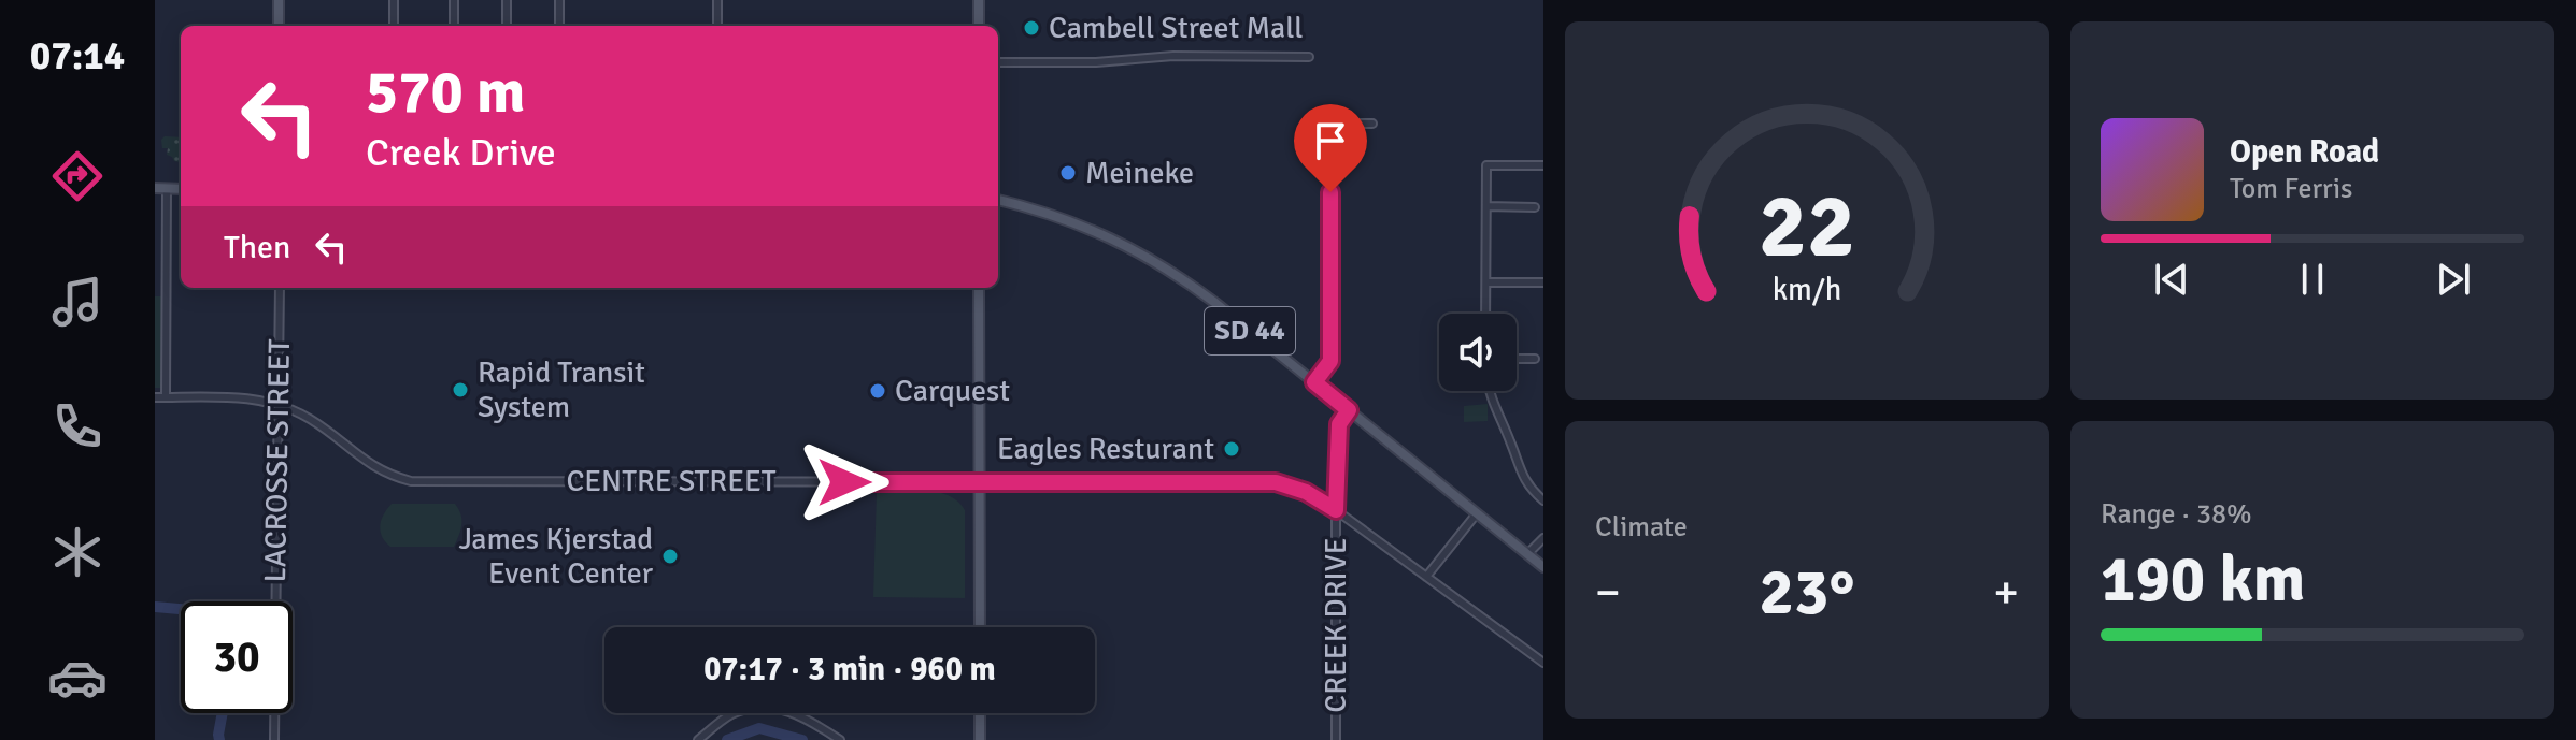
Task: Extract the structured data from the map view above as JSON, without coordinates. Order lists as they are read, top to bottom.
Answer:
{
  "streets": {
    "main road": ["SD 44"],
    "street": ["LACROSSE STREET", "CENTRE STREET", "CREEK DRIVE"]
  },
  "crossings": [
    ["SD 44", "CREEK DRIVE"],
    ["LACROSSE STREET", "CENTRE STREET"],
    ["CENTRE STREET", "CREEK DRIVE"]
  ],
  "places": [
    "Cambell Street Mall",
    "Meineke",
    "Rapid Transit System",
    "Carquest",
    "Eagles Resturant",
    "James Kjerstad Event Center"
  ],
  "page": {
    "tabs": "07:14",
    "turn": ["570 m", "Creek Drive"],
    "song": ["Open Road", "Tom Ferris"],
    "then": "Then",
    "tile": [
      "Climate",
      ["Range · 38%", "190 km"]
    ],
    "heat": ["−", "23°", "+"],
    "limit": "30",
    "trip": "07:17 · 3 min · 960 m",
    "gauge": ["22", "km/h"]
  }
}
